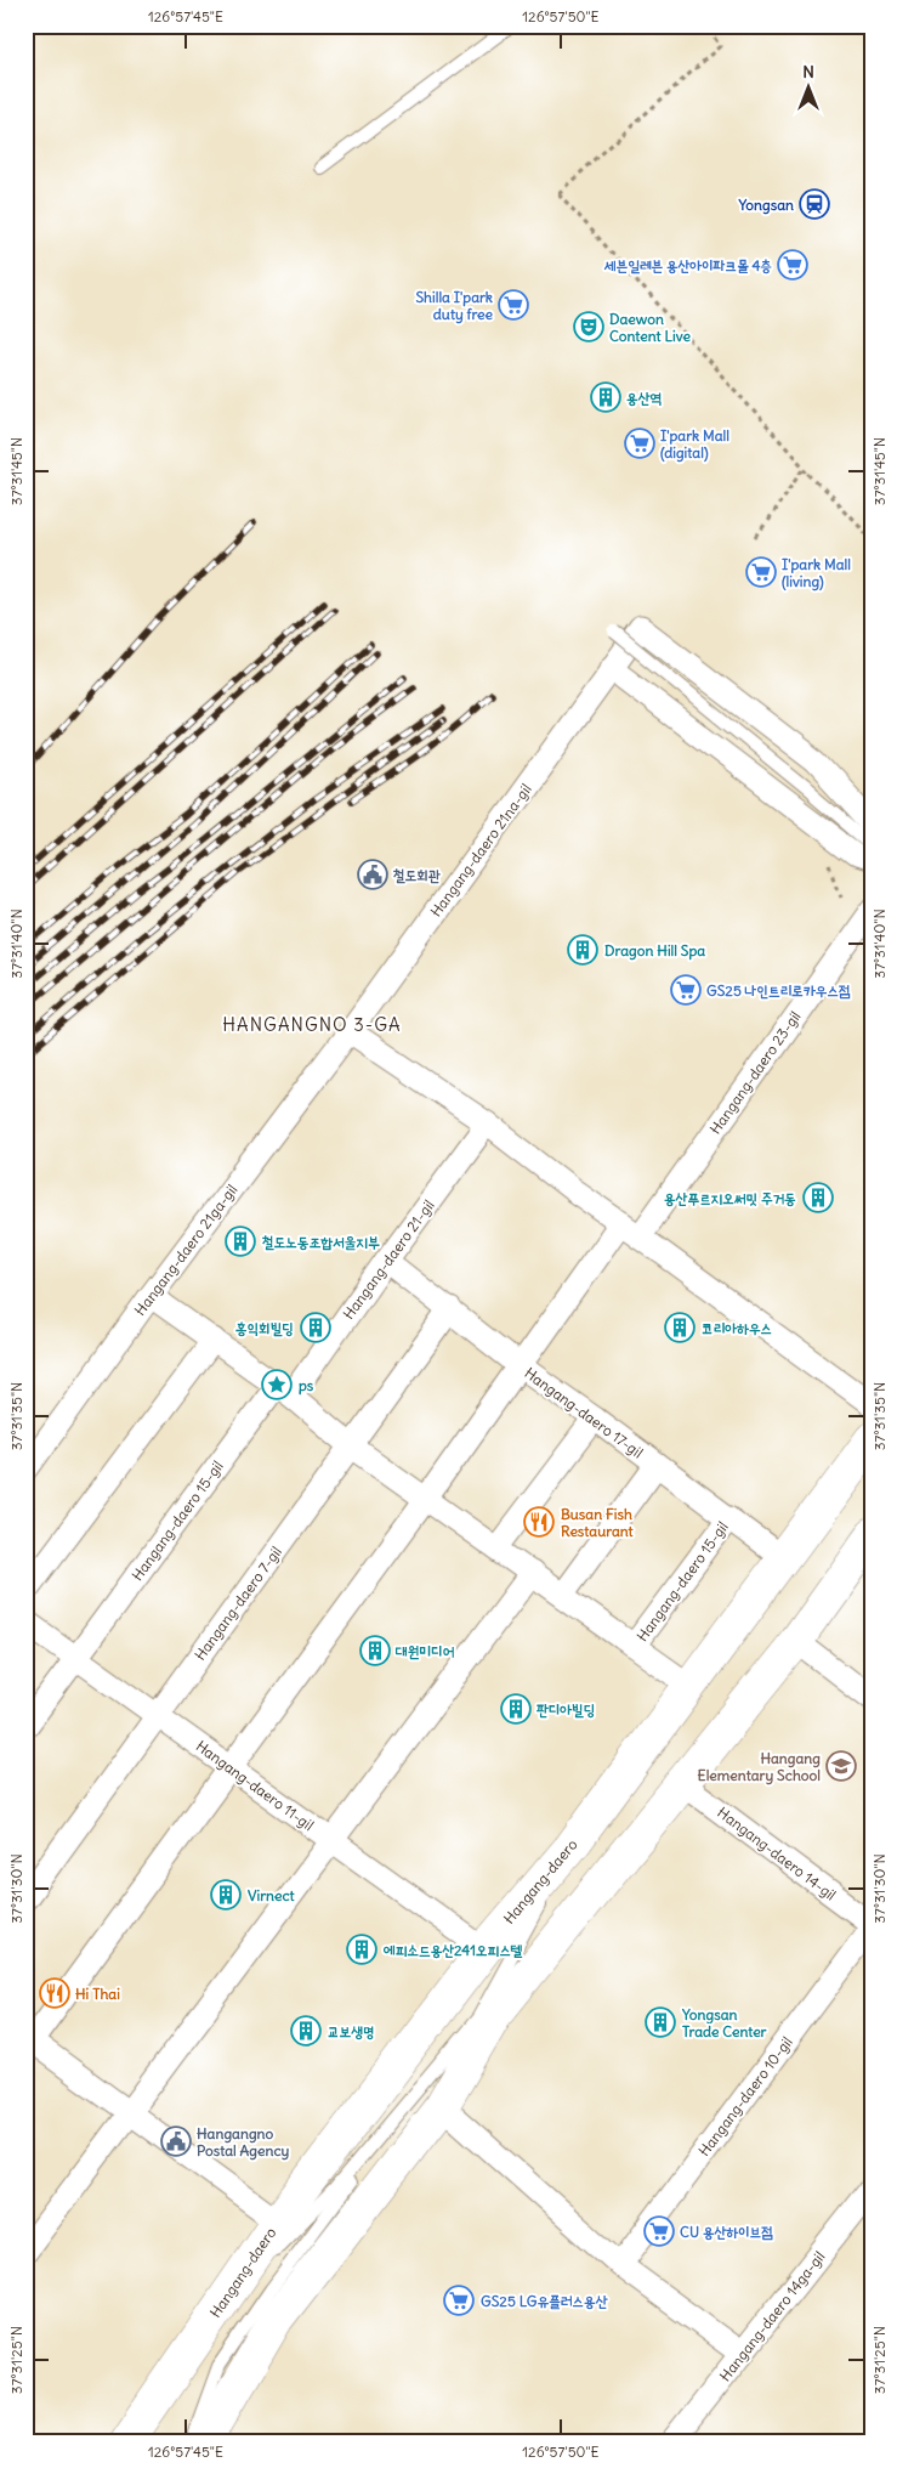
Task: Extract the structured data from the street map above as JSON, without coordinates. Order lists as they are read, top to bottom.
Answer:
{
  "streets": {
    "main road": ["Hangang-daero"],
    "street": [
      "Hangang-daero 21na-gil",
      "Hangang-daero 23-gil",
      "Hangang-daero 21ga-gil",
      "Hangang-daero 21-gil",
      "Hangang-daero 17-gil",
      "Hangang-daero 15-gil",
      "Hangang-daero 7-gil",
      "Hangang-daero 11-gil",
      "Hangang-daero 14-gil",
      "Hangang-daero 10-gil",
      "Hangang-daero 14ga-gil"
    ]
  },
  "crossings": [
    ["Hangang-daero 21na-gil", "Hangang-daero 21ga-gil"],
    ["Hangang-daero 21ga-gil", "Hangang-daero 15-gil"],
    ["Hangang-daero 21-gil", "Hangang-daero 17-gil"],
    ["Hangang-daero 21-gil", "Hangang-daero 15-gil"],
    ["Hangang-daero 17-gil", "Hangang-daero 15-gil"],
    ["Hangang-daero 17-gil", "Hangang-daero 7-gil"],
    ["Hangang-daero 17-gil", "Hangang-daero"],
    ["Hangang-daero 15-gil", "Hangang-daero 7-gil"],
    ["Hangang-daero 15-gil", "Hangang-daero 11-gil"],
    ["Hangang-daero 15-gil", "Hangang-daero"],
    ["Hangang-daero 7-gil", "Hangang-daero 11-gil"],
    ["Hangang-daero 11-gil", "Hangang-daero"],
    ["Hangang-daero 14-gil", "Hangang-daero 10-gil"]
  ],
  "districts": ["HANGANGNO 3-GA"],
  "places": {
    "station": ["Yongsan"],
    "supermarket": [
      "세븐일레븐 용산아이파크몰 4층",
      "Shilla I'park duty free",
      "I'park Mall (digital)",
      "I'park Mall (living)",
      "GS25 나인트리로카우스점",
      "CU 용산하이브점",
      "GS25 LG유플러스용산"
    ],
    "theatre": ["Daewon Content Live"],
    "building": [
      "용산역",
      "Dragon Hill Spa",
      "용산푸르지오써밋 주거동",
      "철도노동조합서울지부",
      "홍익회빌딩",
      "코리아하우스",
      "대원미디어",
      "판디아빌딩",
      "Virnect",
      "에피소드용산241오피스텔",
      "Yongsan Trade Center",
      "교보생명"
    ],
    "public building": ["철도회관", "Hangangno Postal Agency"],
    "place": ["ps"],
    "restaurant": ["Busan Fish Restaurant", "Hi Thai"],
    "school or university": ["Hangang Elementary School"]
  },
  "north": "top",
  "coordinates": [
    "126°57'45\"E",
    "126°57'50\"E",
    "37°31'45\"N",
    "37°31'40\"N",
    "37°31'35\"N",
    "37°31'30\"N",
    "37°31'25\"N"
  ]
}
